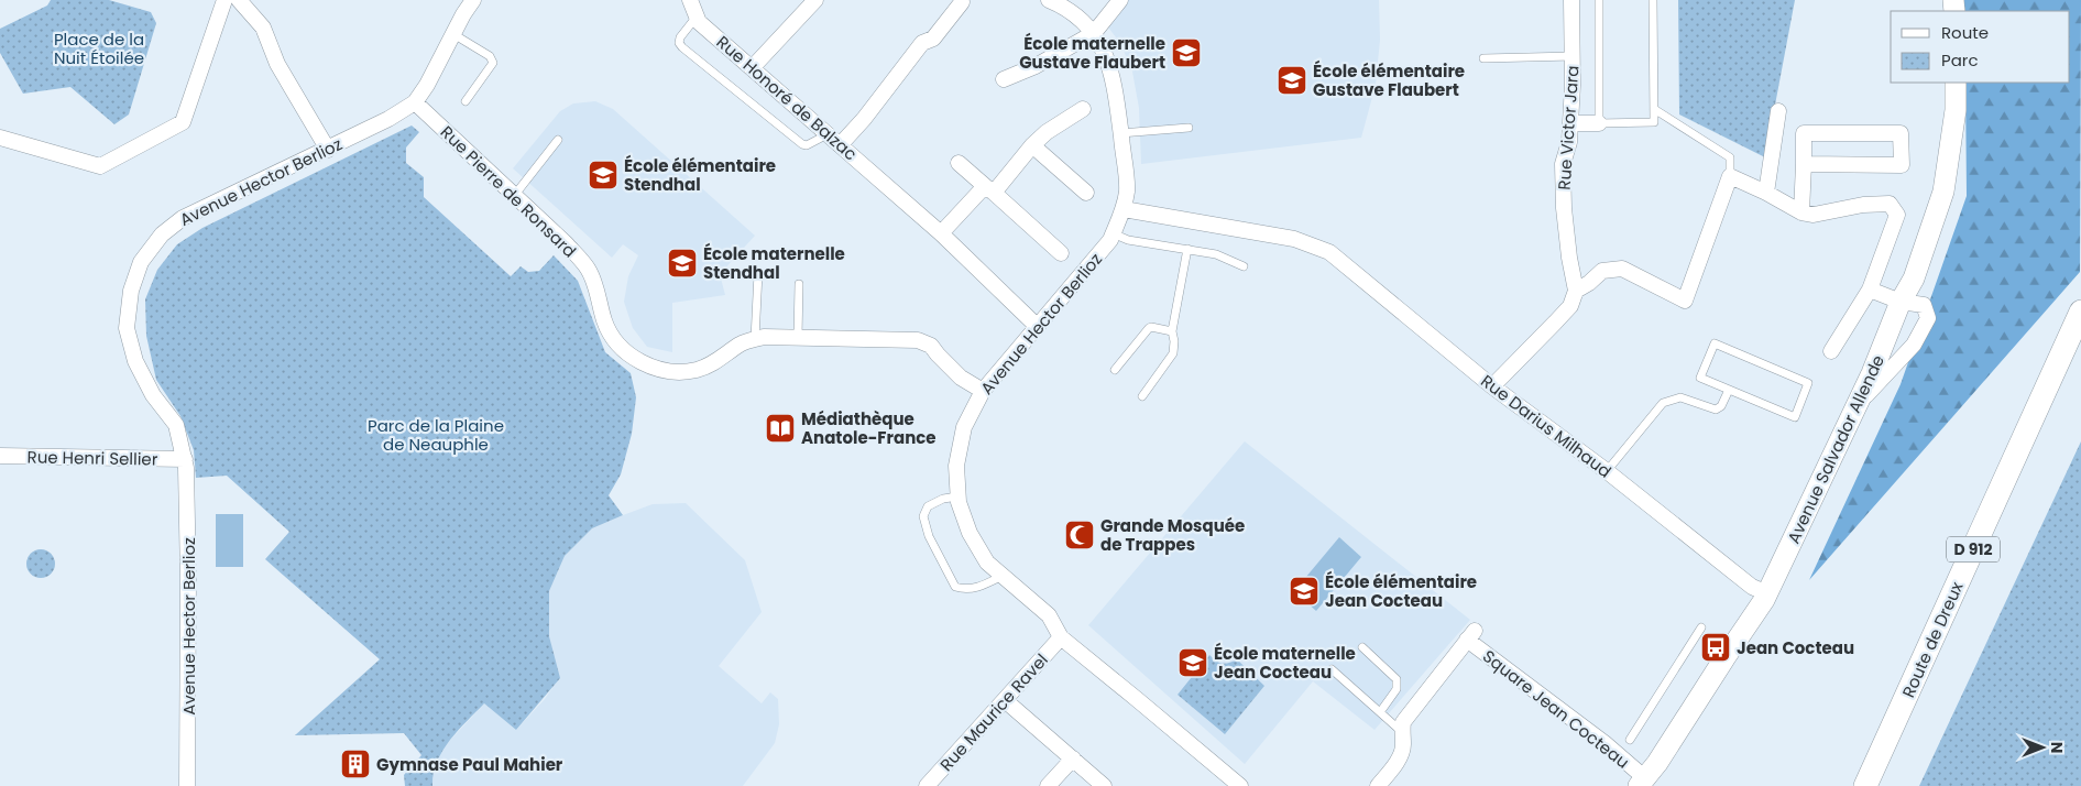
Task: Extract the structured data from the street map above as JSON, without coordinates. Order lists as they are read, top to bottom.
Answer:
{
  "streets": {
    "main road": ["D 912", "Route de Dreux"],
    "street": [
      "Rue Honoré de Balzac",
      "Rue Victor Jara",
      "Avenue Hector Berlioz",
      "Rue Pierre de Ronsard",
      "Rue Darius Milhaud",
      "Avenue Salvador Allende",
      "Rue Henri Sellier",
      "Square Jean Cocteau",
      "Rue Maurice Ravel"
    ]
  },
  "crossings": [
    ["Rue Honoré de Balzac", "Avenue Hector Berlioz"],
    ["Avenue Hector Berlioz", "Rue Pierre de Ronsard"],
    ["Avenue Hector Berlioz", "Rue Darius Milhaud"],
    ["Avenue Hector Berlioz", "Rue Henri Sellier"],
    ["Avenue Hector Berlioz", "Rue Maurice Ravel"],
    ["Rue Darius Milhaud", "Avenue Salvador Allende"],
    ["Avenue Salvador Allende", "Square Jean Cocteau"]
  ],
  "parks": ["Place de la Nuit Étoilée", "Parc de la Plaine de Neauphle"],
  "places": {
    "school or university": [
      "École maternelle Gustave Flaubert",
      "École élémentaire Gustave Flaubert",
      "École élémentaire Stendhal",
      "École maternelle Stendhal",
      "École élémentaire Jean Cocteau",
      "École maternelle Jean Cocteau"
    ],
    "library": ["Médiathèque Anatole-France"],
    "mosque": ["Grande Mosquée de Trappes"],
    "bus stop": ["Jean Cocteau"],
    "building": ["Gymnase Paul Mahier"]
  },
  "legend": ["Route", "Parc"],
  "north": "right"
}
